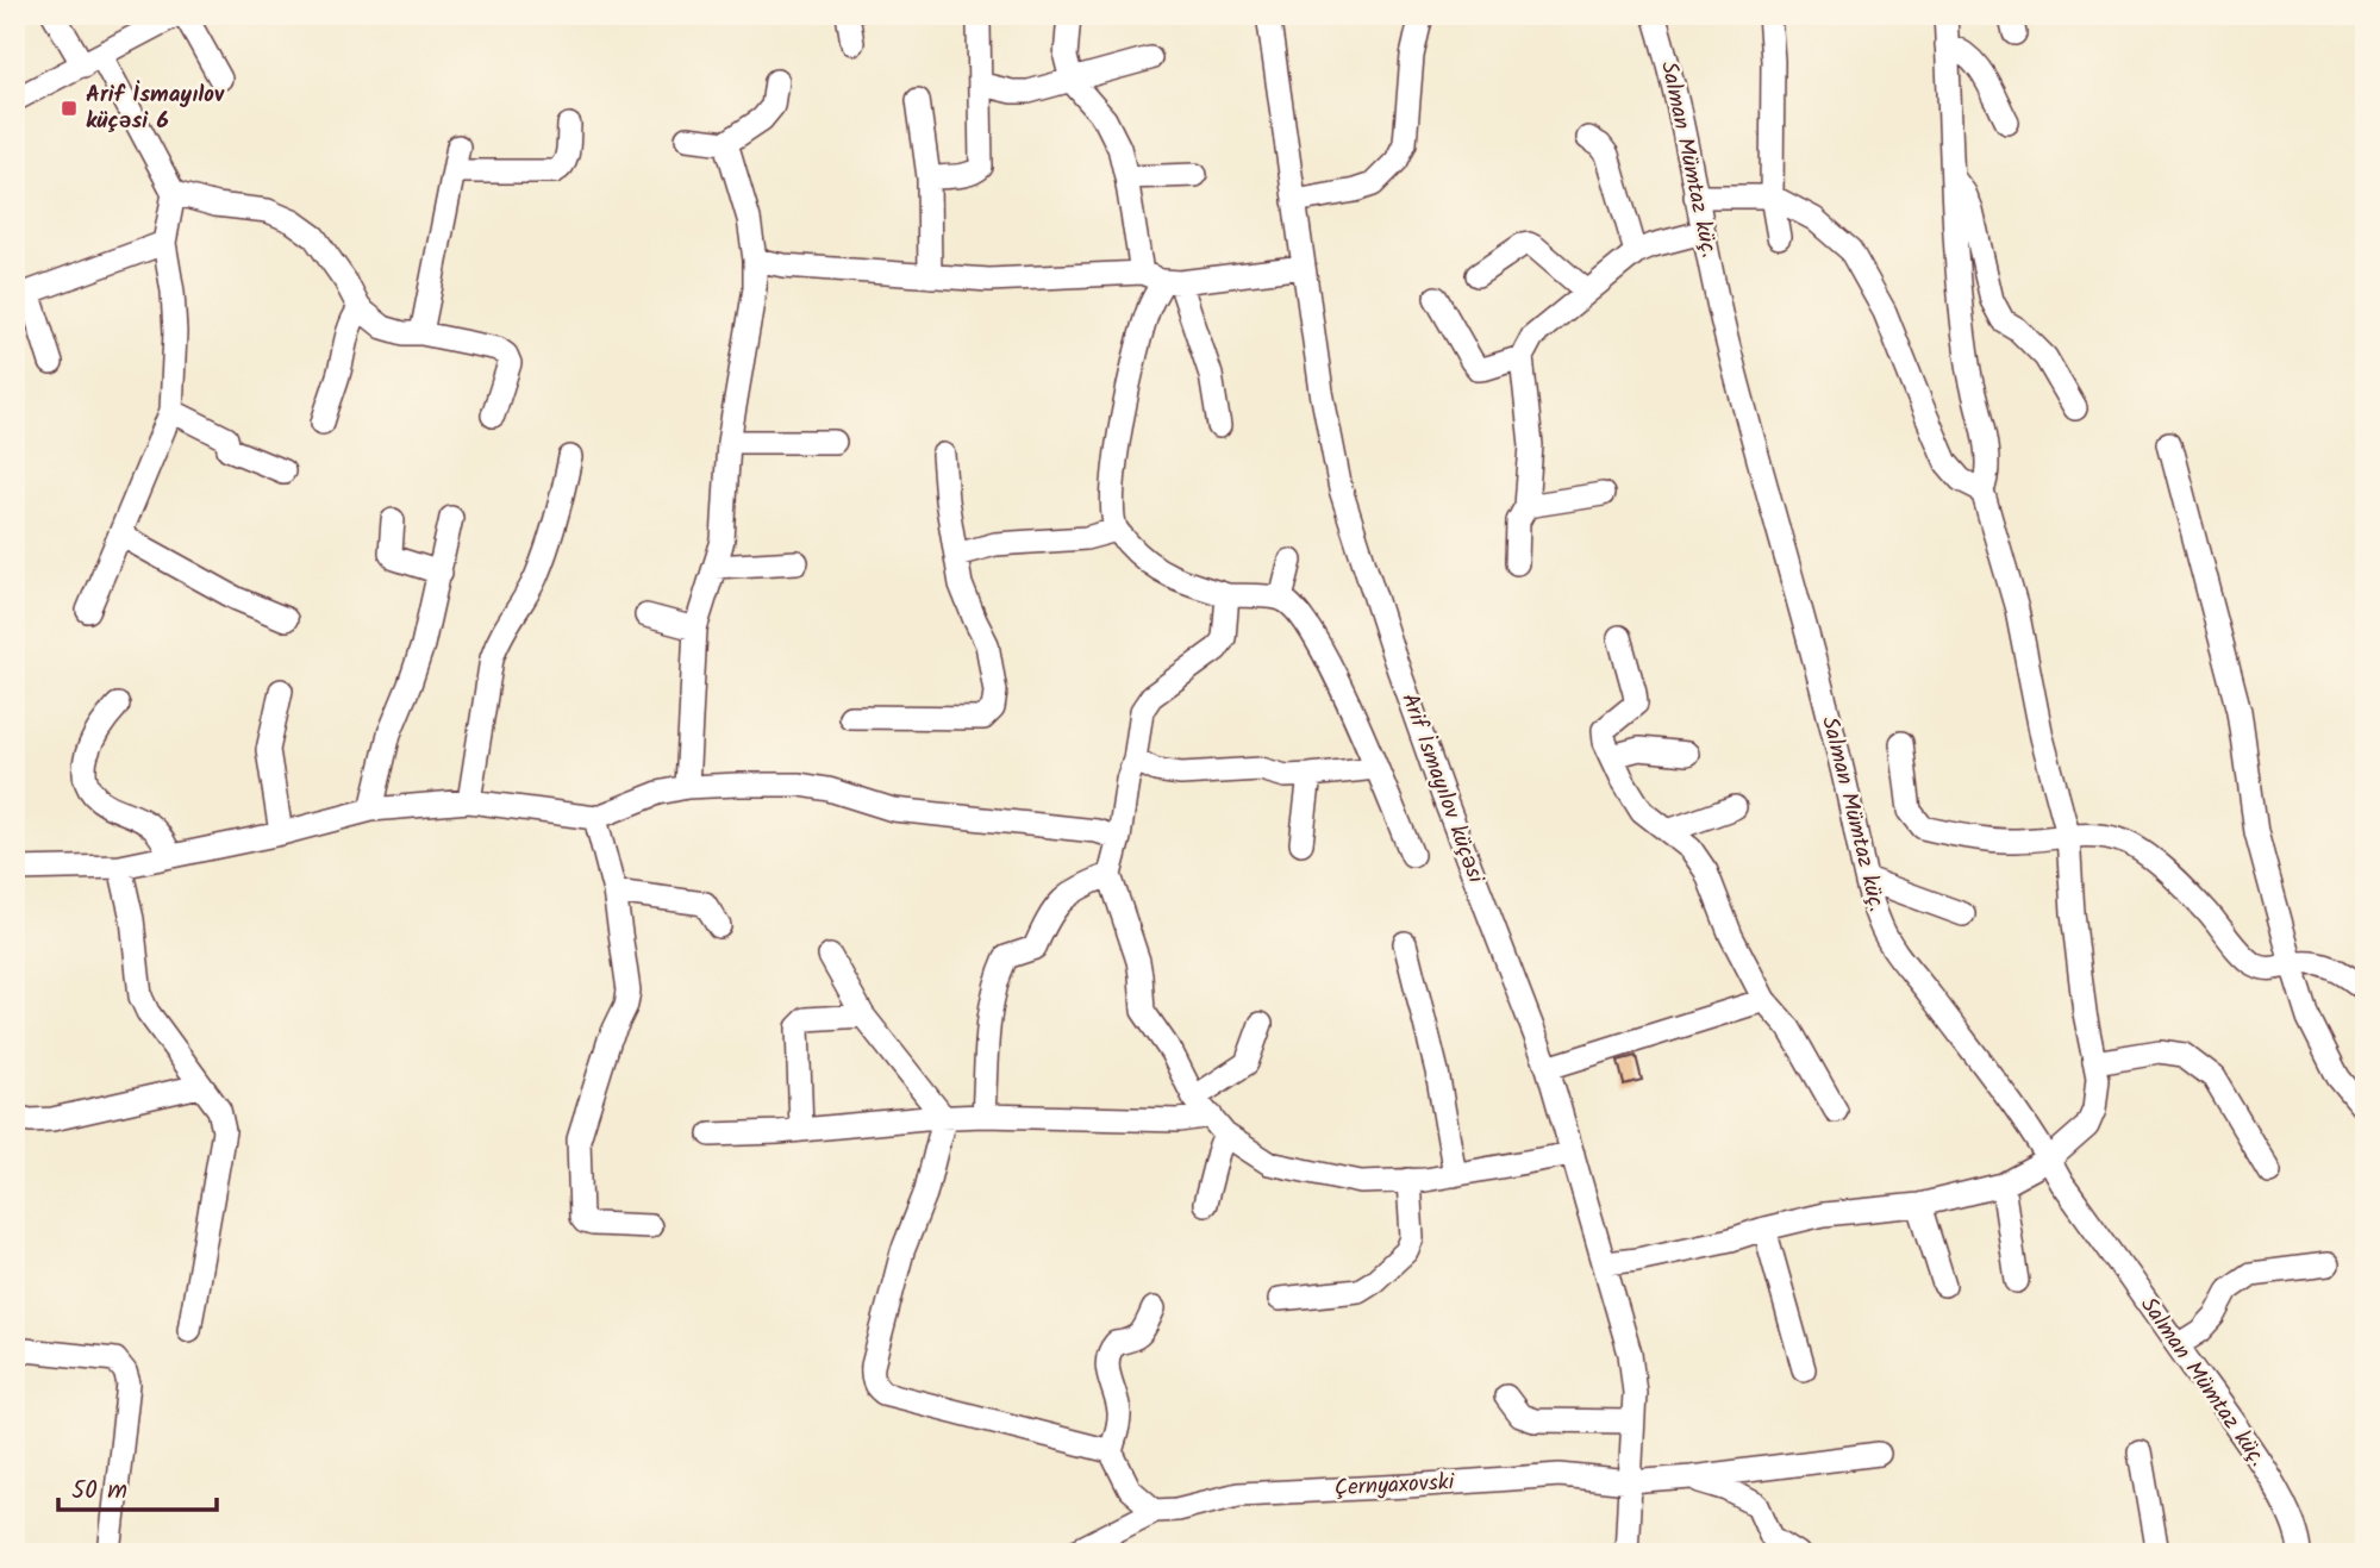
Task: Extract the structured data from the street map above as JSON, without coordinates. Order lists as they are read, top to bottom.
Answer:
{
  "streets": {
    "street": ["Salman Mümtaz küç.", "Arif İsmayılov küçəsi", "Çernyaxovski"]
  },
  "crossings": [
    ["Arif İsmayılov küçəsi", "Çernyaxovski"]
  ],
  "places": {
    "transit": ["Arif İsmayılov küçəsi 6"]
  },
  "scale_bar": "50 m"
}
